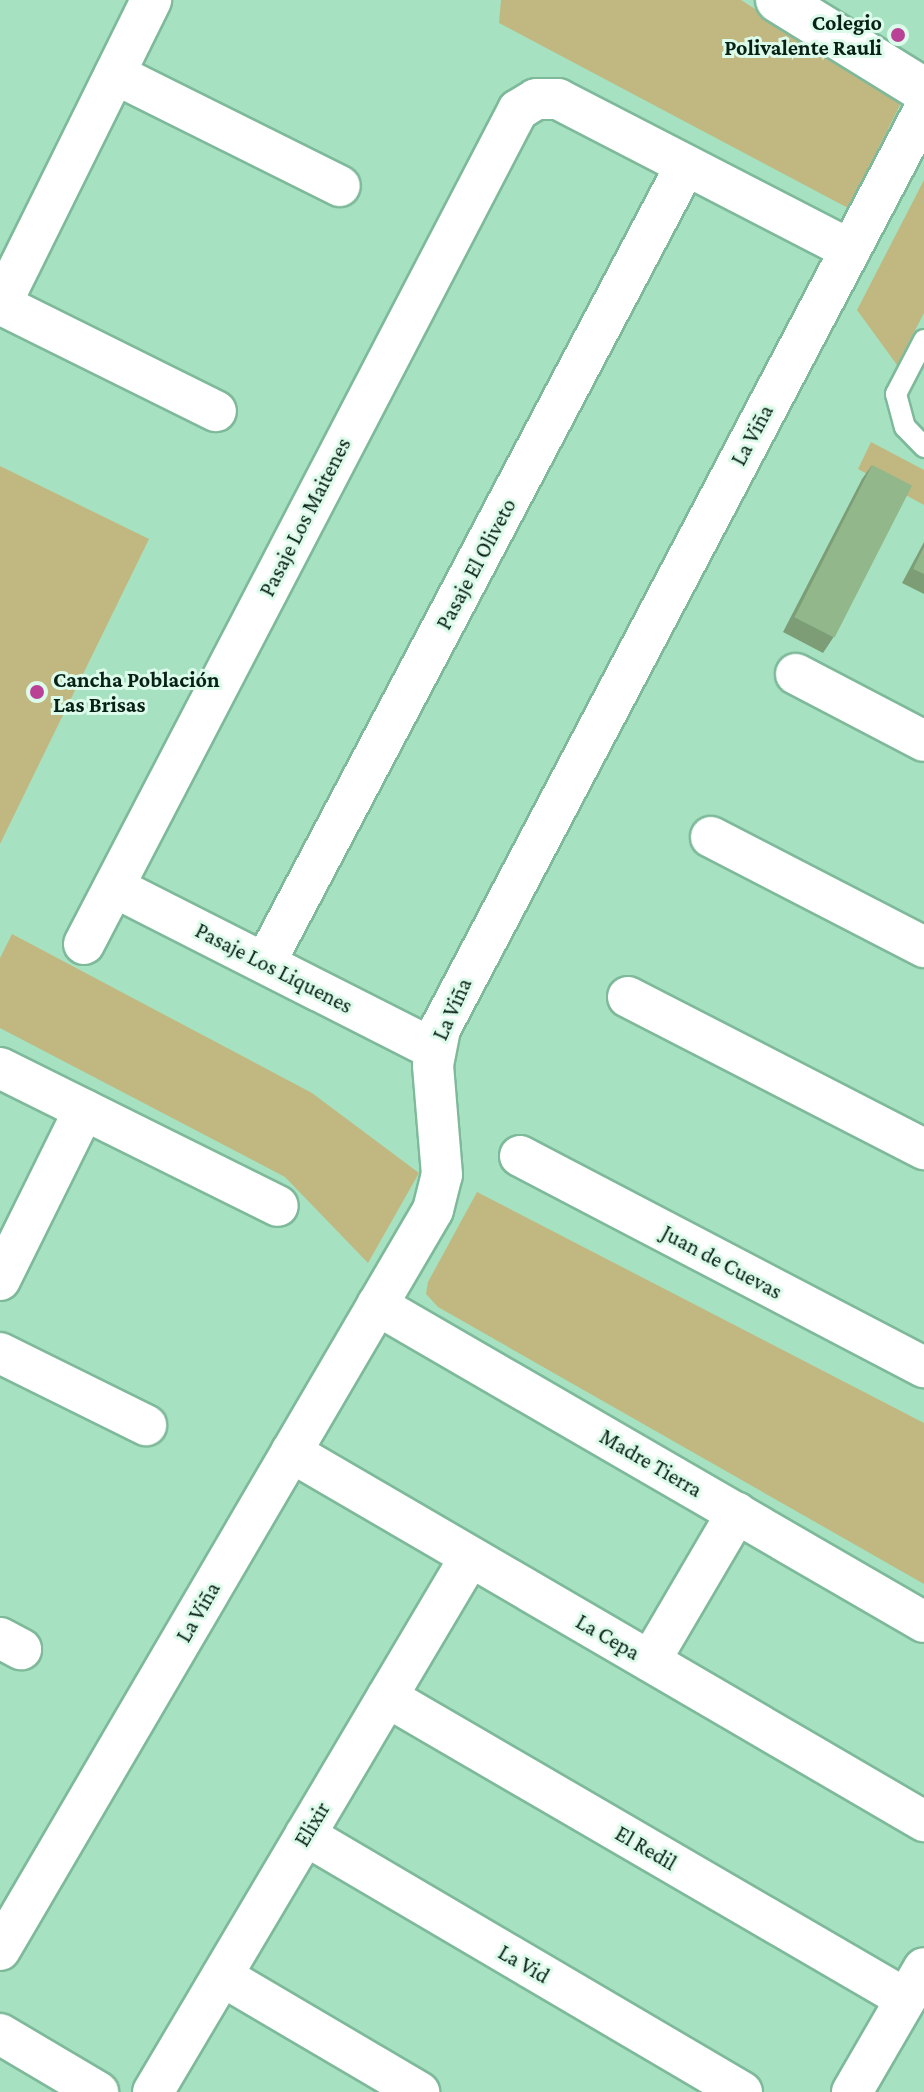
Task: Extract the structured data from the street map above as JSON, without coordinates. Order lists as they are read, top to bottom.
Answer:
{
  "streets": {
    "street": [
      "La Viña",
      "Pasaje Los Maitenes",
      "Pasaje El Oliveto",
      "Pasaje Los Liquenes",
      "Juan de Cuevas",
      "Madre Tierra",
      "La Cepa",
      "Elixir",
      "El Redil",
      "La Vid"
    ]
  },
  "crossings": [
    ["La Viña", "Pasaje Los Liquenes"],
    ["La Viña", "Madre Tierra"],
    ["La Viña", "La Cepa"],
    ["Pasaje Los Maitenes", "Pasaje El Oliveto"],
    ["Pasaje Los Maitenes", "Pasaje Los Liquenes"],
    ["Pasaje El Oliveto", "Pasaje Los Liquenes"],
    ["La Cepa", "Elixir"],
    ["Elixir", "El Redil"],
    ["Elixir", "La Vid"]
  ],
  "places": ["Colegio Polivalente Rauli", "Cancha Población Las Brisas"]
}
